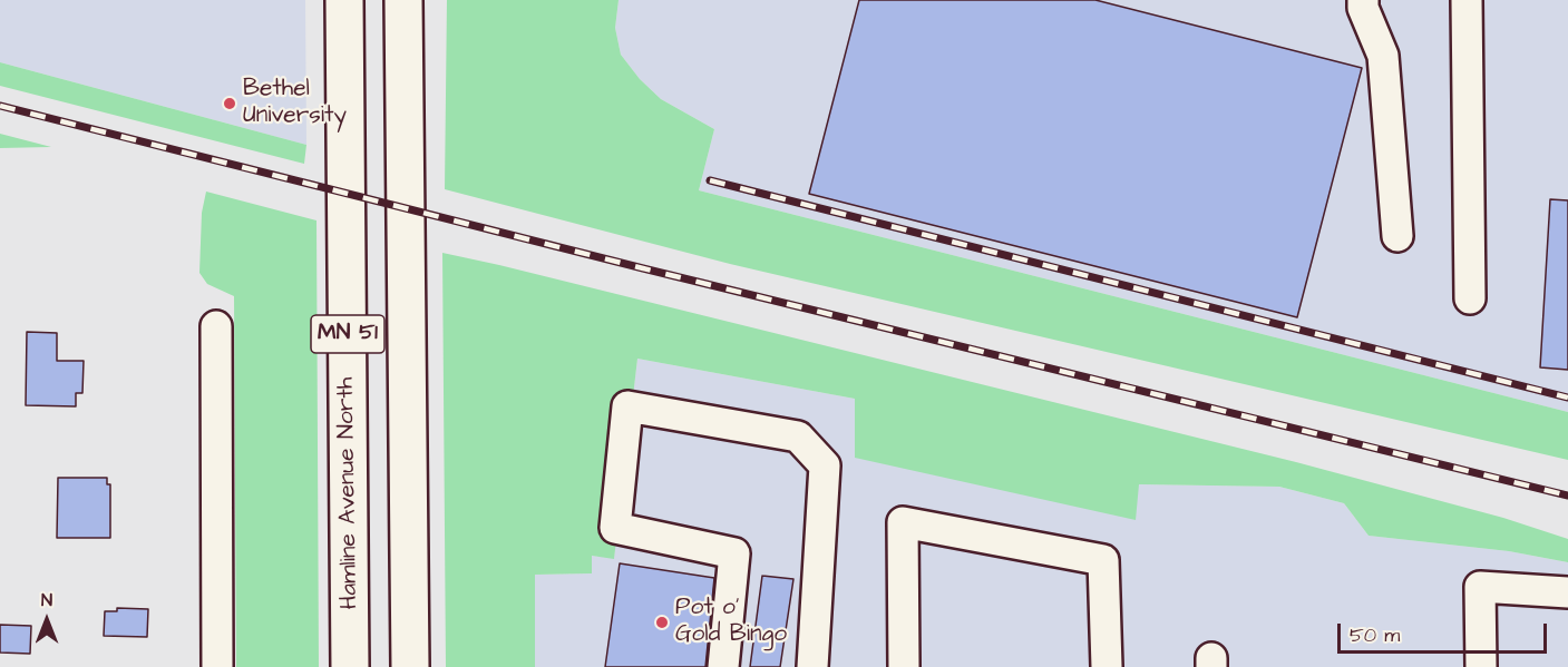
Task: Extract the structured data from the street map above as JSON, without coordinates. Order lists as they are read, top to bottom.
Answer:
{
  "streets": {
    "highway": ["MN 51", "Hamline Avenue North"]
  },
  "places": ["Bethel University", "Pot o' Gold Bingo"],
  "scale_bar": "50 m",
  "north": "top"
}
